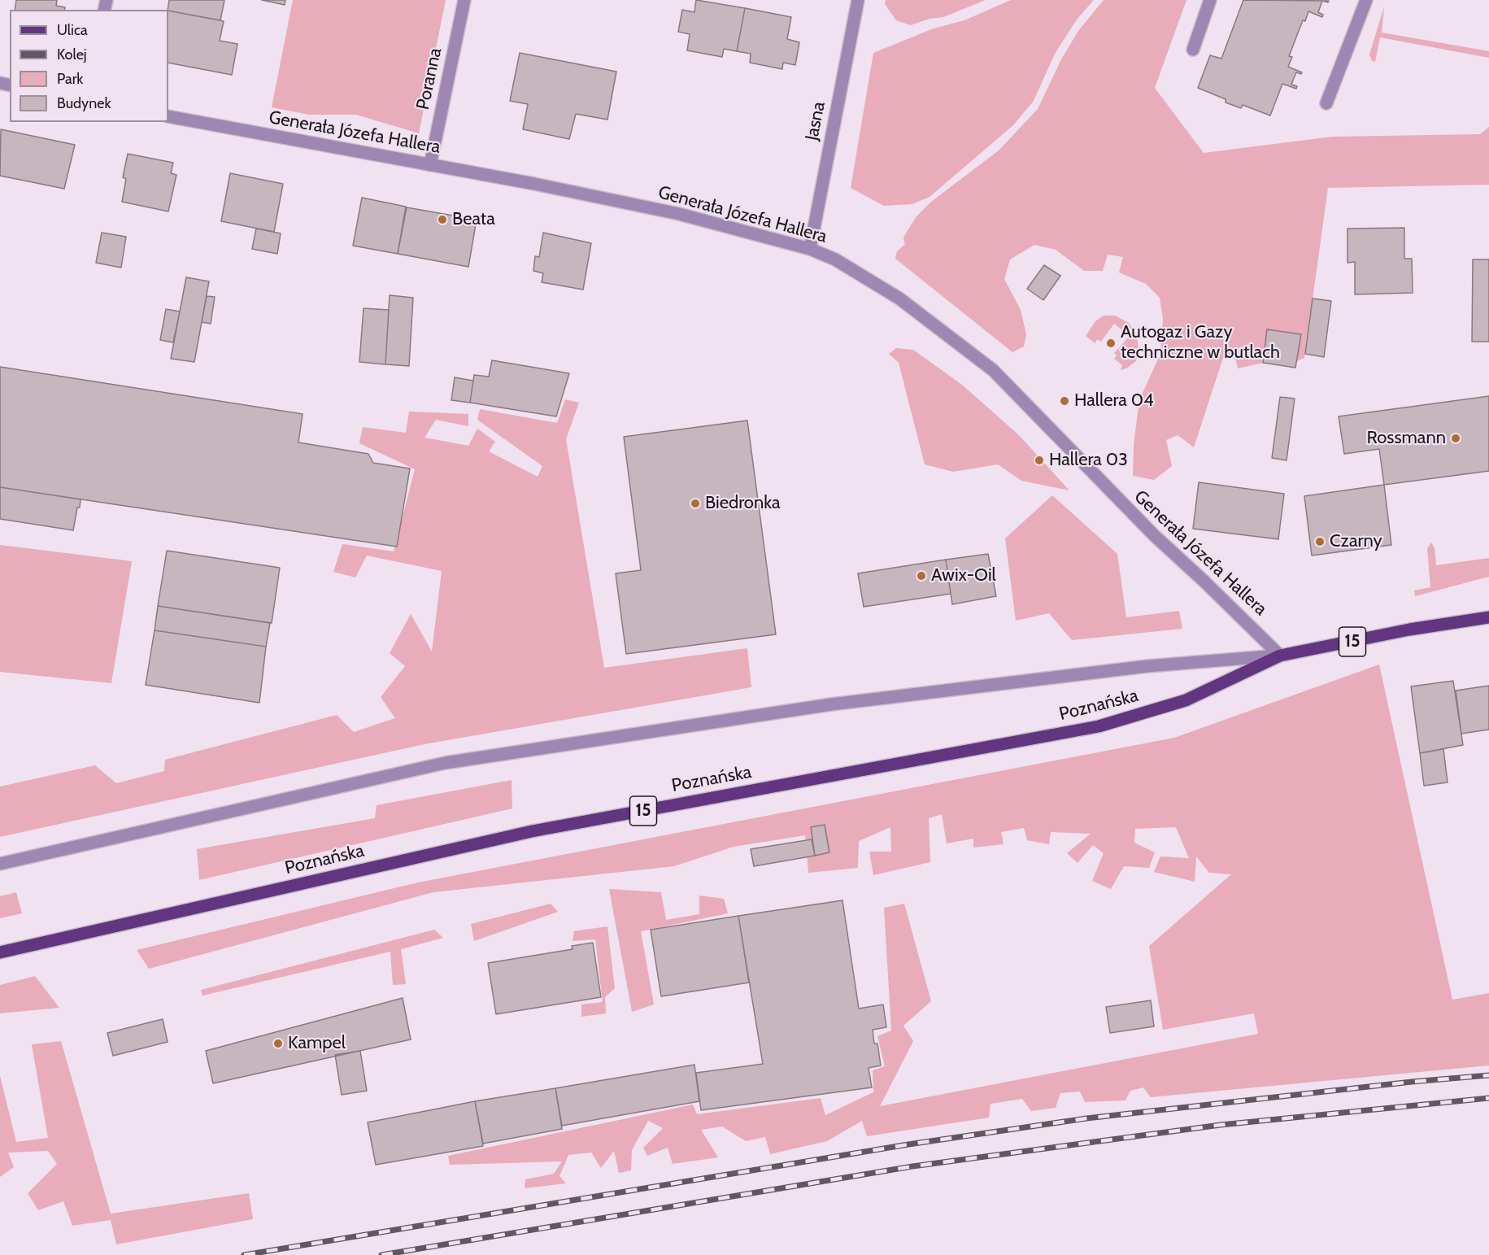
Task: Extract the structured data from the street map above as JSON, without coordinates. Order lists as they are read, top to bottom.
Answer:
{
  "streets": {
    "main road": ["15", "Poznańska"],
    "street": ["Poranna", "Jasna", "Generała Józefa Hallera"]
  },
  "crossings": [
    ["Poranna", "Generała Józefa Hallera"],
    ["Jasna", "Generała Józefa Hallera"],
    ["Generała Józefa Hallera", "Poznańska"]
  ],
  "places": [
    "Beata",
    "Autogaz i Gazy techniczne w butlach",
    "Hallera 04",
    "Rossmann",
    "Hallera 03",
    "Biedronka",
    "Czarny",
    "Awix-Oil",
    "Kampel"
  ],
  "legend": [
    "Ulica",
    "Kolej",
    "Park",
    "Budynek"
  ]
}
